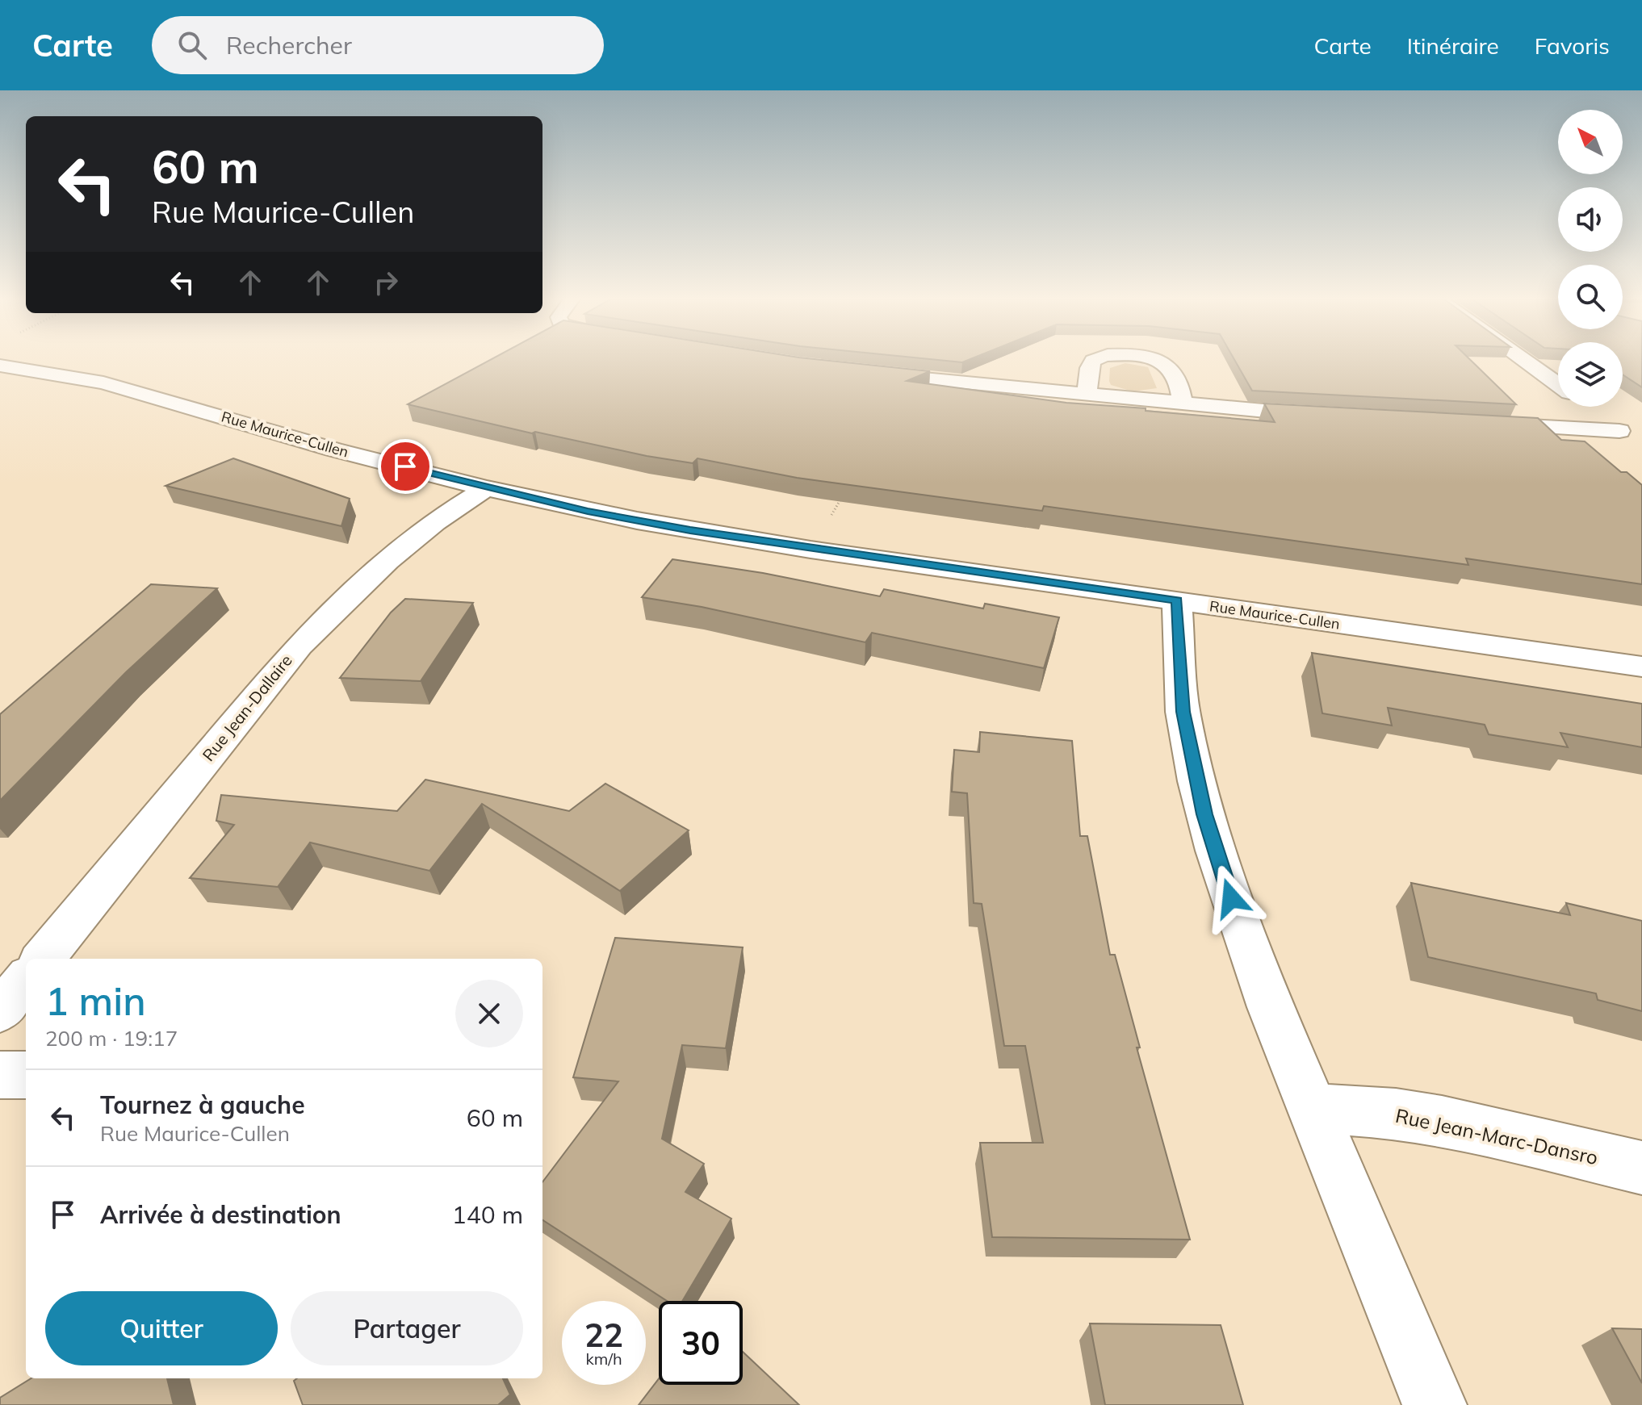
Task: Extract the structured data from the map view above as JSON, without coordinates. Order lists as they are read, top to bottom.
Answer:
{
  "streets": {
    "street": ["Rue Maurice-Cullen", "Rue Jean-Dallaire", "Rue Jean-Marc-Dansro"]
  },
  "crossings": [
    ["Rue Maurice-Cullen", "Rue Jean-Dallaire"]
  ],
  "north": "top left",
  "page": {
    "header": "Carte",
    "search": "Rechercher",
    "nav": ["Carte", "Itinéraire", "Favoris"],
    "turn": ["60 m", "Rue Maurice-Cullen"],
    "heading": ["1 min", "200 m · 19:17"],
    "list": [
      {
        "name": "Tournez à gauche",
        "note": "Rue Maurice-Cullen",
        "value": "60 m"
      },
      {
        "name": "Arrivée à destination",
        "value": "140 m"
      }
    ],
    "buttons": ["Quitter", "Partager"],
    "speed": "22 km/h",
    "limit": "30"
  }
}
